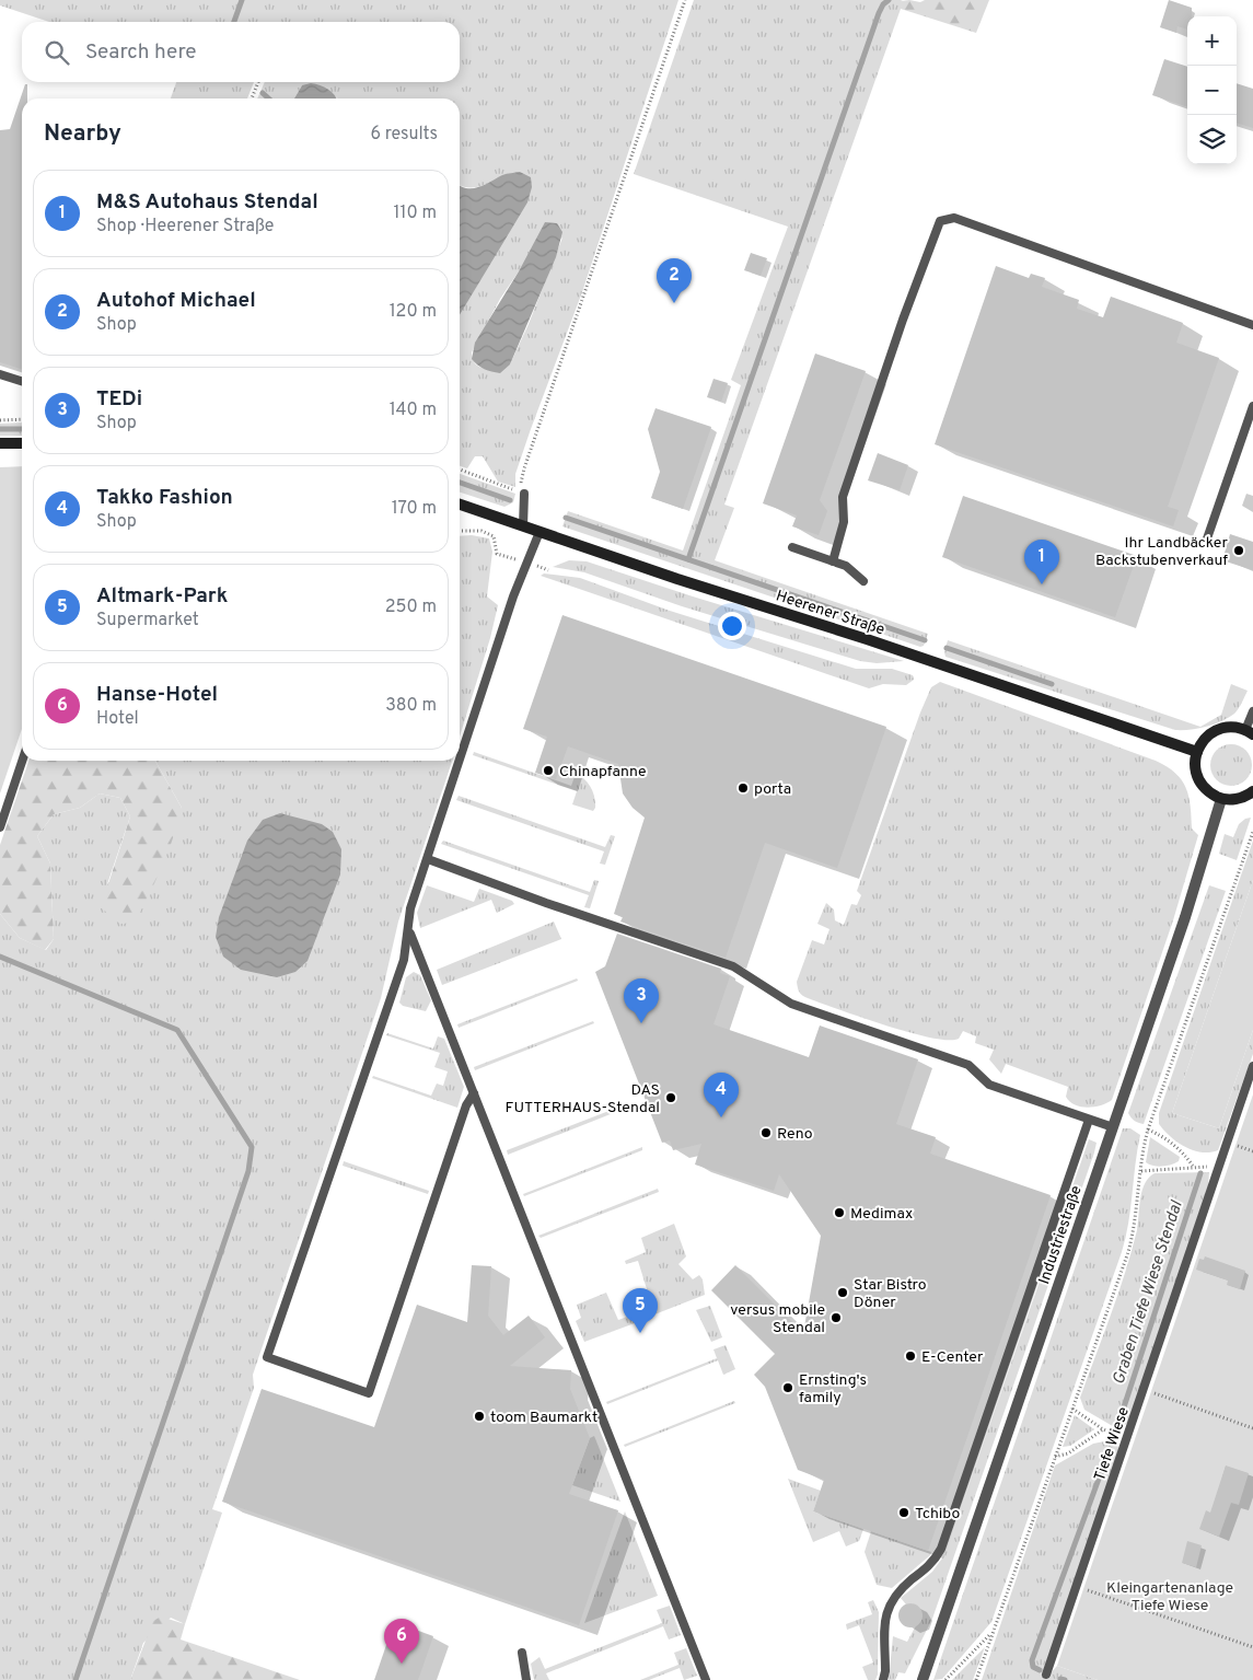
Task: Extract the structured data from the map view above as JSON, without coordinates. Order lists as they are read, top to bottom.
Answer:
{
  "streets": {
    "main road": ["Heerener Straße"],
    "street": ["Industriestraße"],
    "lane": ["Tiefe Wiese"]
  },
  "water": ["Graben Tiefe Wiese Stendal"],
  "parks": ["Kleingartenanlage Tiefe Wiese"],
  "places": [
    "Ihr Landbäcker Backstubenverkauf",
    "Chinapfanne",
    "porta",
    "DAS FUTTERHAUS-Stendal",
    "Reno",
    "Medimax",
    "Star Bistro Döner",
    "versus mobile Stendal",
    "E-Center",
    "Ernsting's family",
    "toom Baumarkt",
    "Tchibo"
  ],
  "page": {
    "map_buttons": ["+", "−"],
    "search": "Search here",
    "heading": ["Nearby", "6 results"],
    "list": [
      {
        "mark": "1",
        "name": "M&S Autohaus Stendal",
        "note": "Shop · Heerener Straße",
        "value": "110 m"
      },
      {
        "mark": "2",
        "name": "Autohof Michael",
        "note": "Shop",
        "value": "120 m"
      },
      {
        "mark": "3",
        "name": "TEDi",
        "note": "Shop",
        "value": "140 m"
      },
      {
        "mark": "4",
        "name": "Takko Fashion",
        "note": "Shop",
        "value": "170 m"
      },
      {
        "mark": "5",
        "name": "Altmark-Park",
        "note": "Supermarket",
        "value": "250 m"
      },
      {
        "mark": "6",
        "name": "Hanse-Hotel",
        "note": "Hotel",
        "value": "380 m"
      }
    ],
    "pins": [
      "2",
      "1",
      "3",
      "4",
      "5",
      "6"
    ]
  }
}
